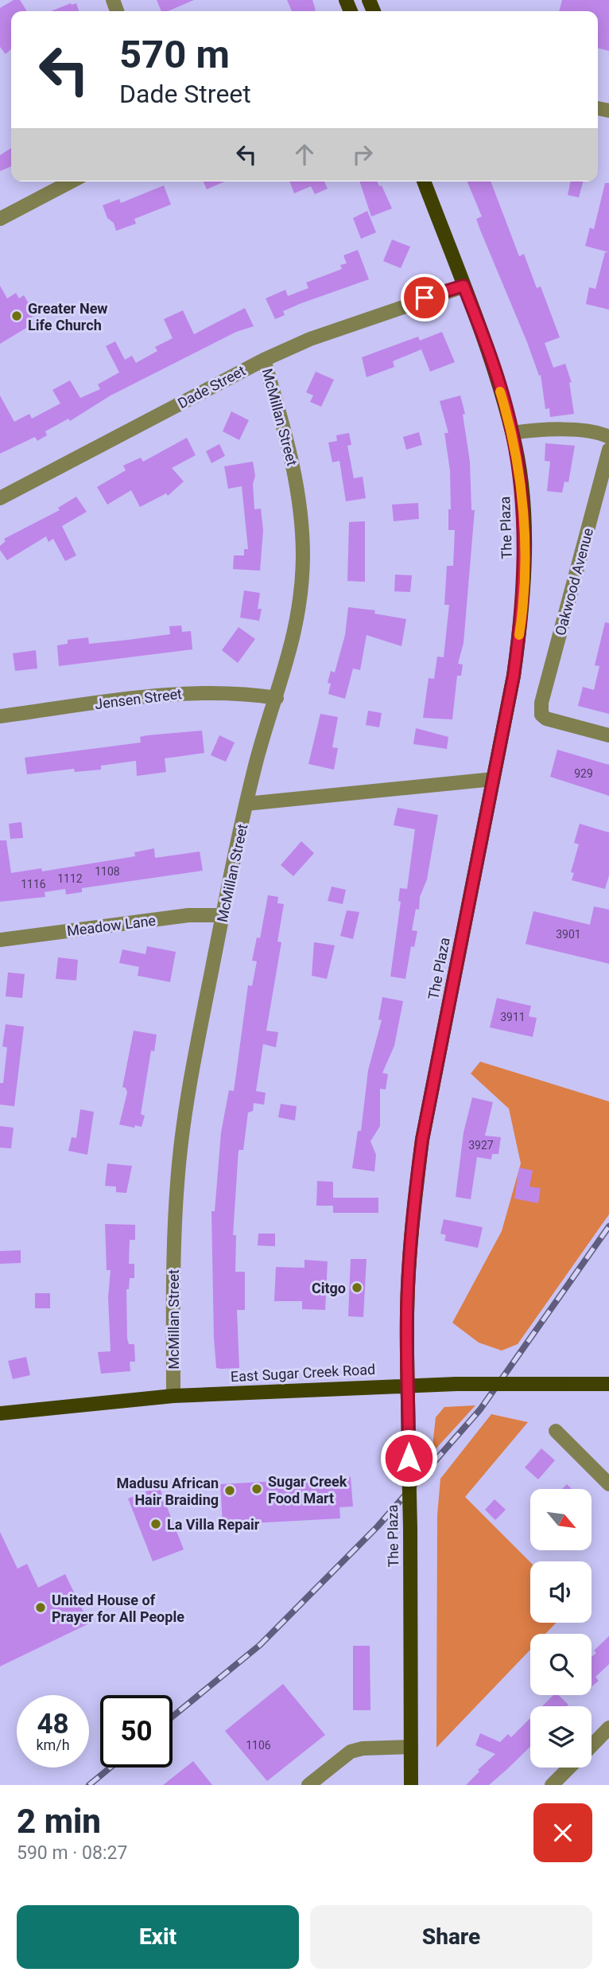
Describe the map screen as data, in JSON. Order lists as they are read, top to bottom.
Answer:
{
  "streets": {
    "main road": ["The Plaza", "East Sugar Creek Road"],
    "street": [
      "Dade Street",
      "McMillan Street",
      "Oakwood Avenue",
      "Jensen Street",
      "Meadow Lane"
    ]
  },
  "crossings": [
    ["Dade Street", "McMillan Street"],
    ["Dade Street", "The Plaza"],
    ["McMillan Street", "Jensen Street"],
    ["McMillan Street", "Meadow Lane"],
    ["McMillan Street", "East Sugar Creek Road"],
    ["The Plaza", "East Sugar Creek Road"]
  ],
  "places": [
    "Greater New Life Church",
    "Citgo",
    "Sugar Creek Food Mart",
    "Madusu African Hair Braiding",
    "La Villa Repair",
    "United House of Prayer for All People"
  ],
  "house_numbers": [
    "929",
    "1108",
    "1112",
    "1116",
    "3901",
    "3911",
    "3927",
    "1106"
  ],
  "north": "bottom right",
  "page": {
    "turn": ["570 m", "Dade Street"],
    "speed": "48 km/h",
    "limit": "50",
    "heading": ["2 min", "590 m · 08:27"],
    "buttons": ["Exit", "Share"]
  }
}
